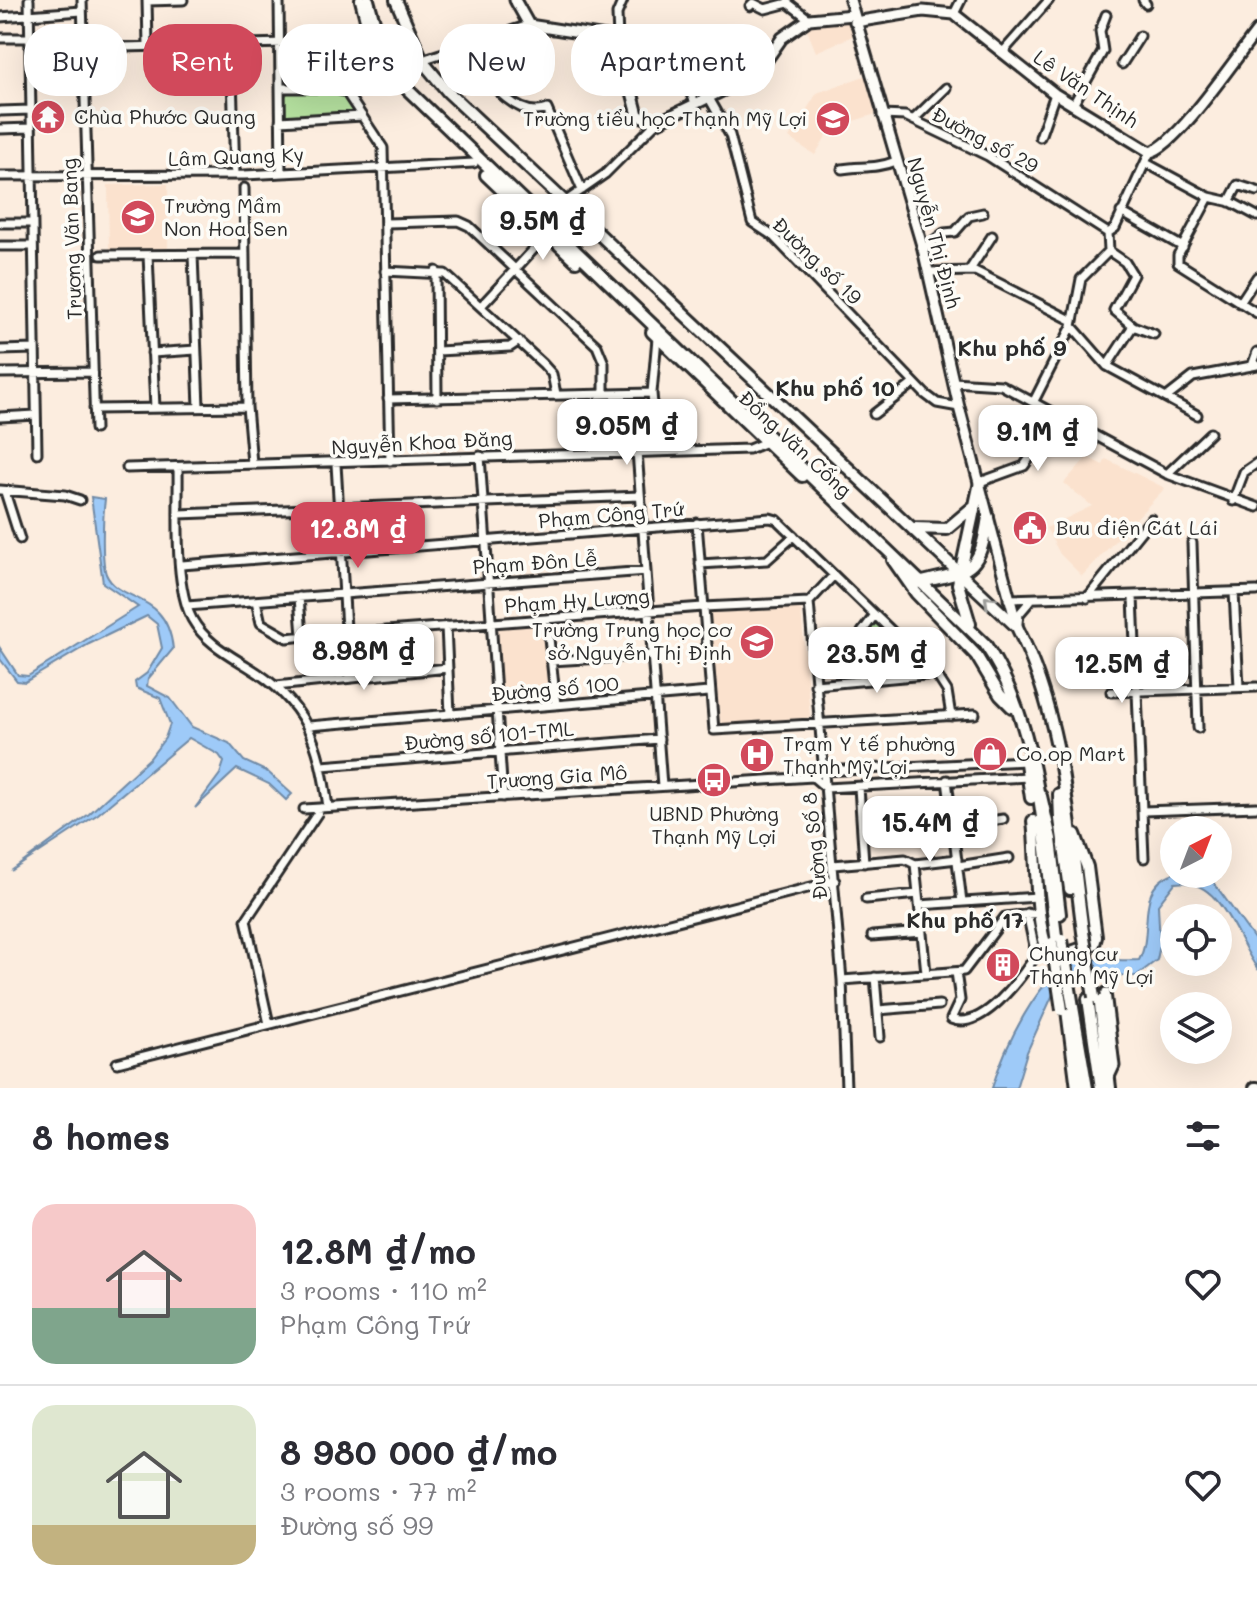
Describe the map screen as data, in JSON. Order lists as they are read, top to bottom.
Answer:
{
  "streets": {
    "main road": ["Nguyễn Thị Định", "Đồng Văn Cống"],
    "street": [
      "Lê Văn Thịnh",
      "Đường số 29",
      "Lâm Quang Ky",
      "Trương Văn Bang",
      "Đường số 19",
      "Nguyễn Khoa Đăng",
      "Phạm Công Trứ",
      "Phạm Đôn Lễ",
      "Phạm Hy Lượng",
      "Đường số 100",
      "Đường số 101-TML",
      "Trương Gia Mô",
      "Đường Số 8"
    ]
  },
  "crossings": [
    ["Đường số 29", "Nguyễn Thị Định"],
    ["Lâm Quang Ky", "Trương Văn Bang"],
    ["Lâm Quang Ky", "Đồng Văn Cống"],
    ["Nguyễn Thị Định", "Đường số 19"],
    ["Nguyễn Thị Định", "Đồng Văn Cống"],
    ["Nguyễn Khoa Đăng", "Đồng Văn Cống"],
    ["Phạm Hy Lượng", "Đường Số 8"],
    ["Trương Gia Mô", "Đường Số 8"]
  ],
  "districts": ["Khu phố 9", "Khu phố 10", "Khu phố 17"],
  "places": {
    "temple": ["Chùa Phước Quang"],
    "school or university": ["Trường tiểu học Thạnh Mỹ Lợi", "Trường Mầm Non Hoa Sen", "Trường Trung học cơ sở Nguyễn Thị Định"],
    "public building": ["Bưu điện Cát Lái"],
    "shop": ["Co.op Mart"],
    "hospital": ["Trạm Y tế phường Thạnh Mỹ Lợi"],
    "bus stop": ["UBND Phường Thạnh Mỹ Lợi"],
    "building": ["Chung cư Thạnh Mỹ Lợi"]
  },
  "north": "top right",
  "page": {
    "chip": [
      "Buy",
      "Rent",
      "Filters",
      "New",
      "Apartment"
    ],
    "price": [
      "9.5M ₫",
      "9.05M ₫",
      "9.1M ₫",
      "12.8M ₫",
      "8.98M ₫",
      "23.5M ₫",
      "12.5M ₫",
      "15.4M ₫"
    ],
    "heading": "8 homes",
    "list": [
      {
        "name": "12.8M ₫/mo",
        "note": "3 rooms · 110 m² · Phạm Công Trứ"
      },
      {
        "name": "8 980 000 ₫/mo",
        "note": "3 rooms · 77 m² · Đường số 99"
      }
    ]
  }
}
